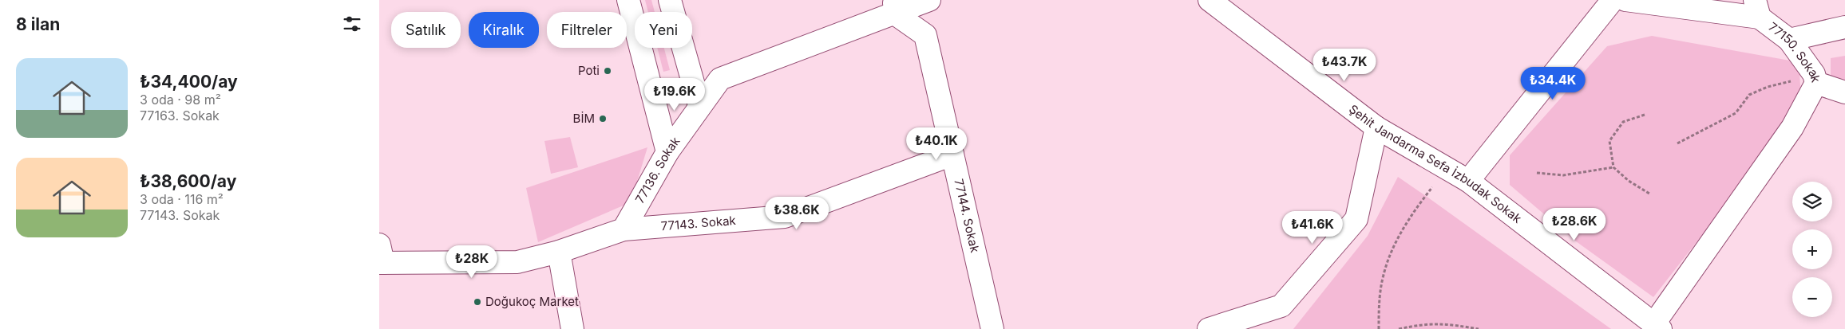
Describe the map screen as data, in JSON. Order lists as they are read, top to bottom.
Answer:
{
  "streets": {
    "street": [
      "77150. Sokak",
      "Şehit Jandarma Sefa İzbudak Sokak",
      "77136. Sokak",
      "77144. Sokak",
      "77143. Sokak"
    ]
  },
  "crossings": [
    ["77136. Sokak", "77144. Sokak"],
    ["77136. Sokak", "77143. Sokak"],
    ["77144. Sokak", "77143. Sokak"]
  ],
  "places": ["Poti", "BİM", "Doğukoç Market"],
  "page": {
    "heading": "8 ilan",
    "chip": [
      "Satılık",
      "Kiralık",
      "Filtreler",
      "Yeni"
    ],
    "list": [
      {
        "name": "₺34,400/ay",
        "note": "3 oda · 98 m² · 77163. Sokak"
      },
      {
        "name": "₺38,600/ay",
        "note": "3 oda · 116 m² · 77143. Sokak"
      }
    ],
    "price": [
      "₺43.7K",
      "₺34.4K",
      "₺19.6K",
      "₺40.1K",
      "₺38.6K",
      "₺28.6K",
      "₺41.6K",
      "₺28K"
    ],
    "map_buttons": ["+", "−"]
  }
}
